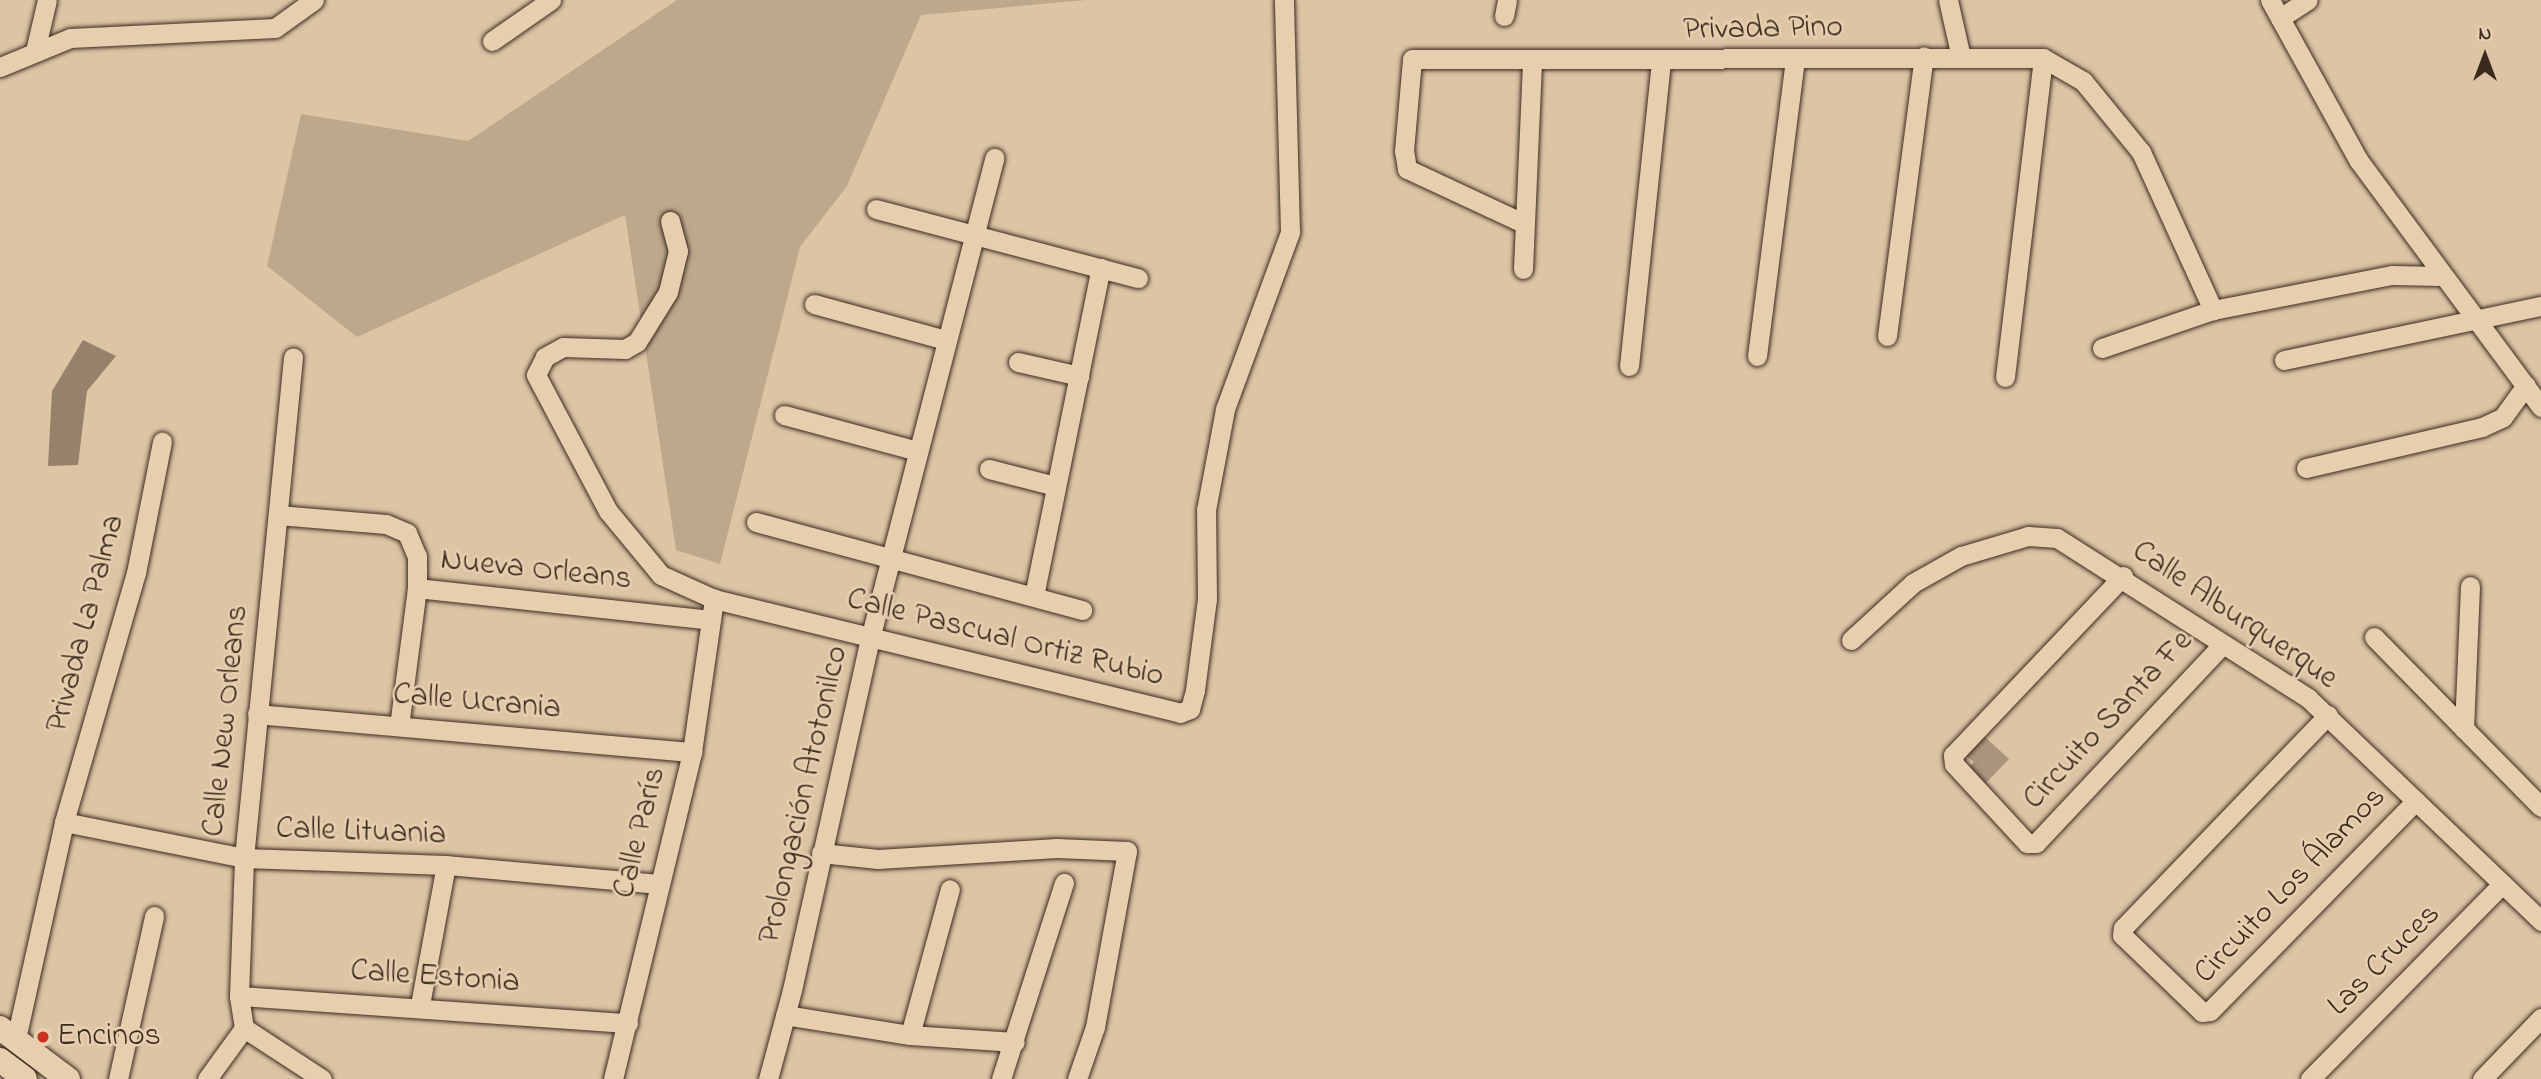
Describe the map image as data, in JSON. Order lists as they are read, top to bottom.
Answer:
{
  "streets": {
    "street": [
      "Privada Pino",
      "Nueva Orleans",
      "Calle Alburquerque",
      "Privada La Palma",
      "Calle Pascual Ortiz Rubio",
      "Calle Ucrania",
      "Calle New Orleans",
      "Circuito Santa Fe",
      "Prolongación Atotonilco",
      "Calle Lituania",
      "Calle París",
      "Circuito Los Álamos",
      "Las Cruces",
      "Calle Estonia"
    ]
  },
  "crossings": [
    ["Nueva Orleans", "Calle New Orleans"],
    ["Nueva Orleans", "Calle París"],
    ["Calle Alburquerque", "Circuito Santa Fe"],
    ["Calle Alburquerque", "Circuito Los Álamos"],
    ["Calle Alburquerque", "Las Cruces"],
    ["Privada La Palma", "Calle Lituania"],
    ["Calle Pascual Ortiz Rubio", "Prolongación Atotonilco"],
    ["Calle Pascual Ortiz Rubio", "Calle París"],
    ["Calle Ucrania", "Calle New Orleans"],
    ["Calle Ucrania", "Calle París"],
    ["Calle New Orleans", "Calle Lituania"],
    ["Calle New Orleans", "Calle Estonia"],
    ["Calle Lituania", "Calle París"],
    ["Calle París", "Calle Estonia"]
  ],
  "places": ["Encinos"],
  "north": "top"
}
